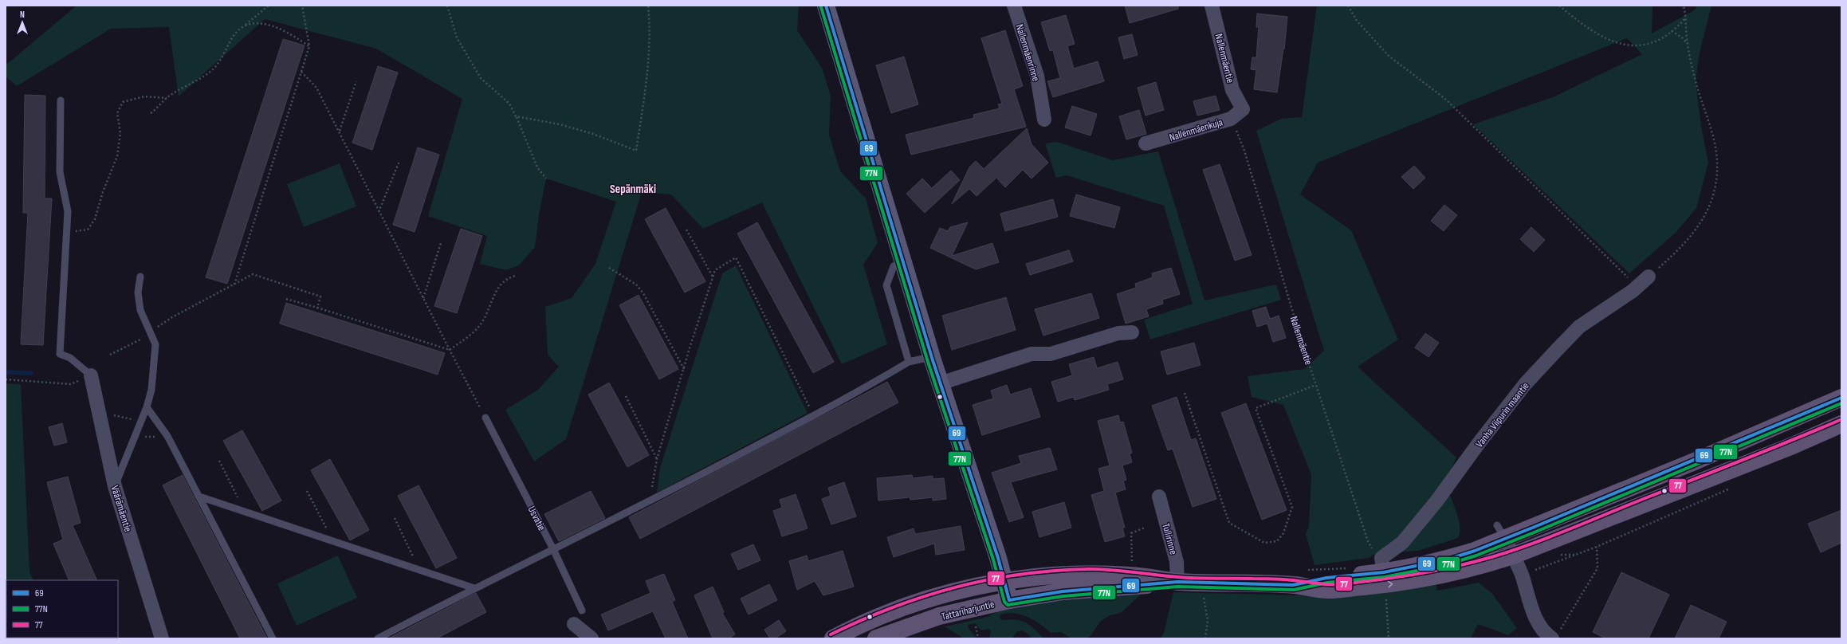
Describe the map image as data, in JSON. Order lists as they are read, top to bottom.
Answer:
{
  "streets": {
    "main road": ["Tattariharjuntie"],
    "street": [
      "Nallenmäenrinne",
      "Nallenmäentie",
      "Nallenmäenkuja",
      "Vanha Viipurin maantie",
      "Väärämäentie",
      "Tullirinne"
    ],
    "lane": ["Usvatie"]
  },
  "crossings": [
    ["Nallenmäentie", "Nallenmäenkuja"],
    ["Nallenmäentie", "Vanha Viipurin maantie"],
    ["Nallenmäentie", "Tattariharjuntie"],
    ["Vanha Viipurin maantie", "Tattariharjuntie"],
    ["Tullirinne", "Tattariharjuntie"]
  ],
  "districts": ["Sepänmäki"],
  "lines": ["transit line 69", "transit line 77N", "transit line 77"],
  "legend": ["69", "77N", "77"],
  "north": "top"
}
